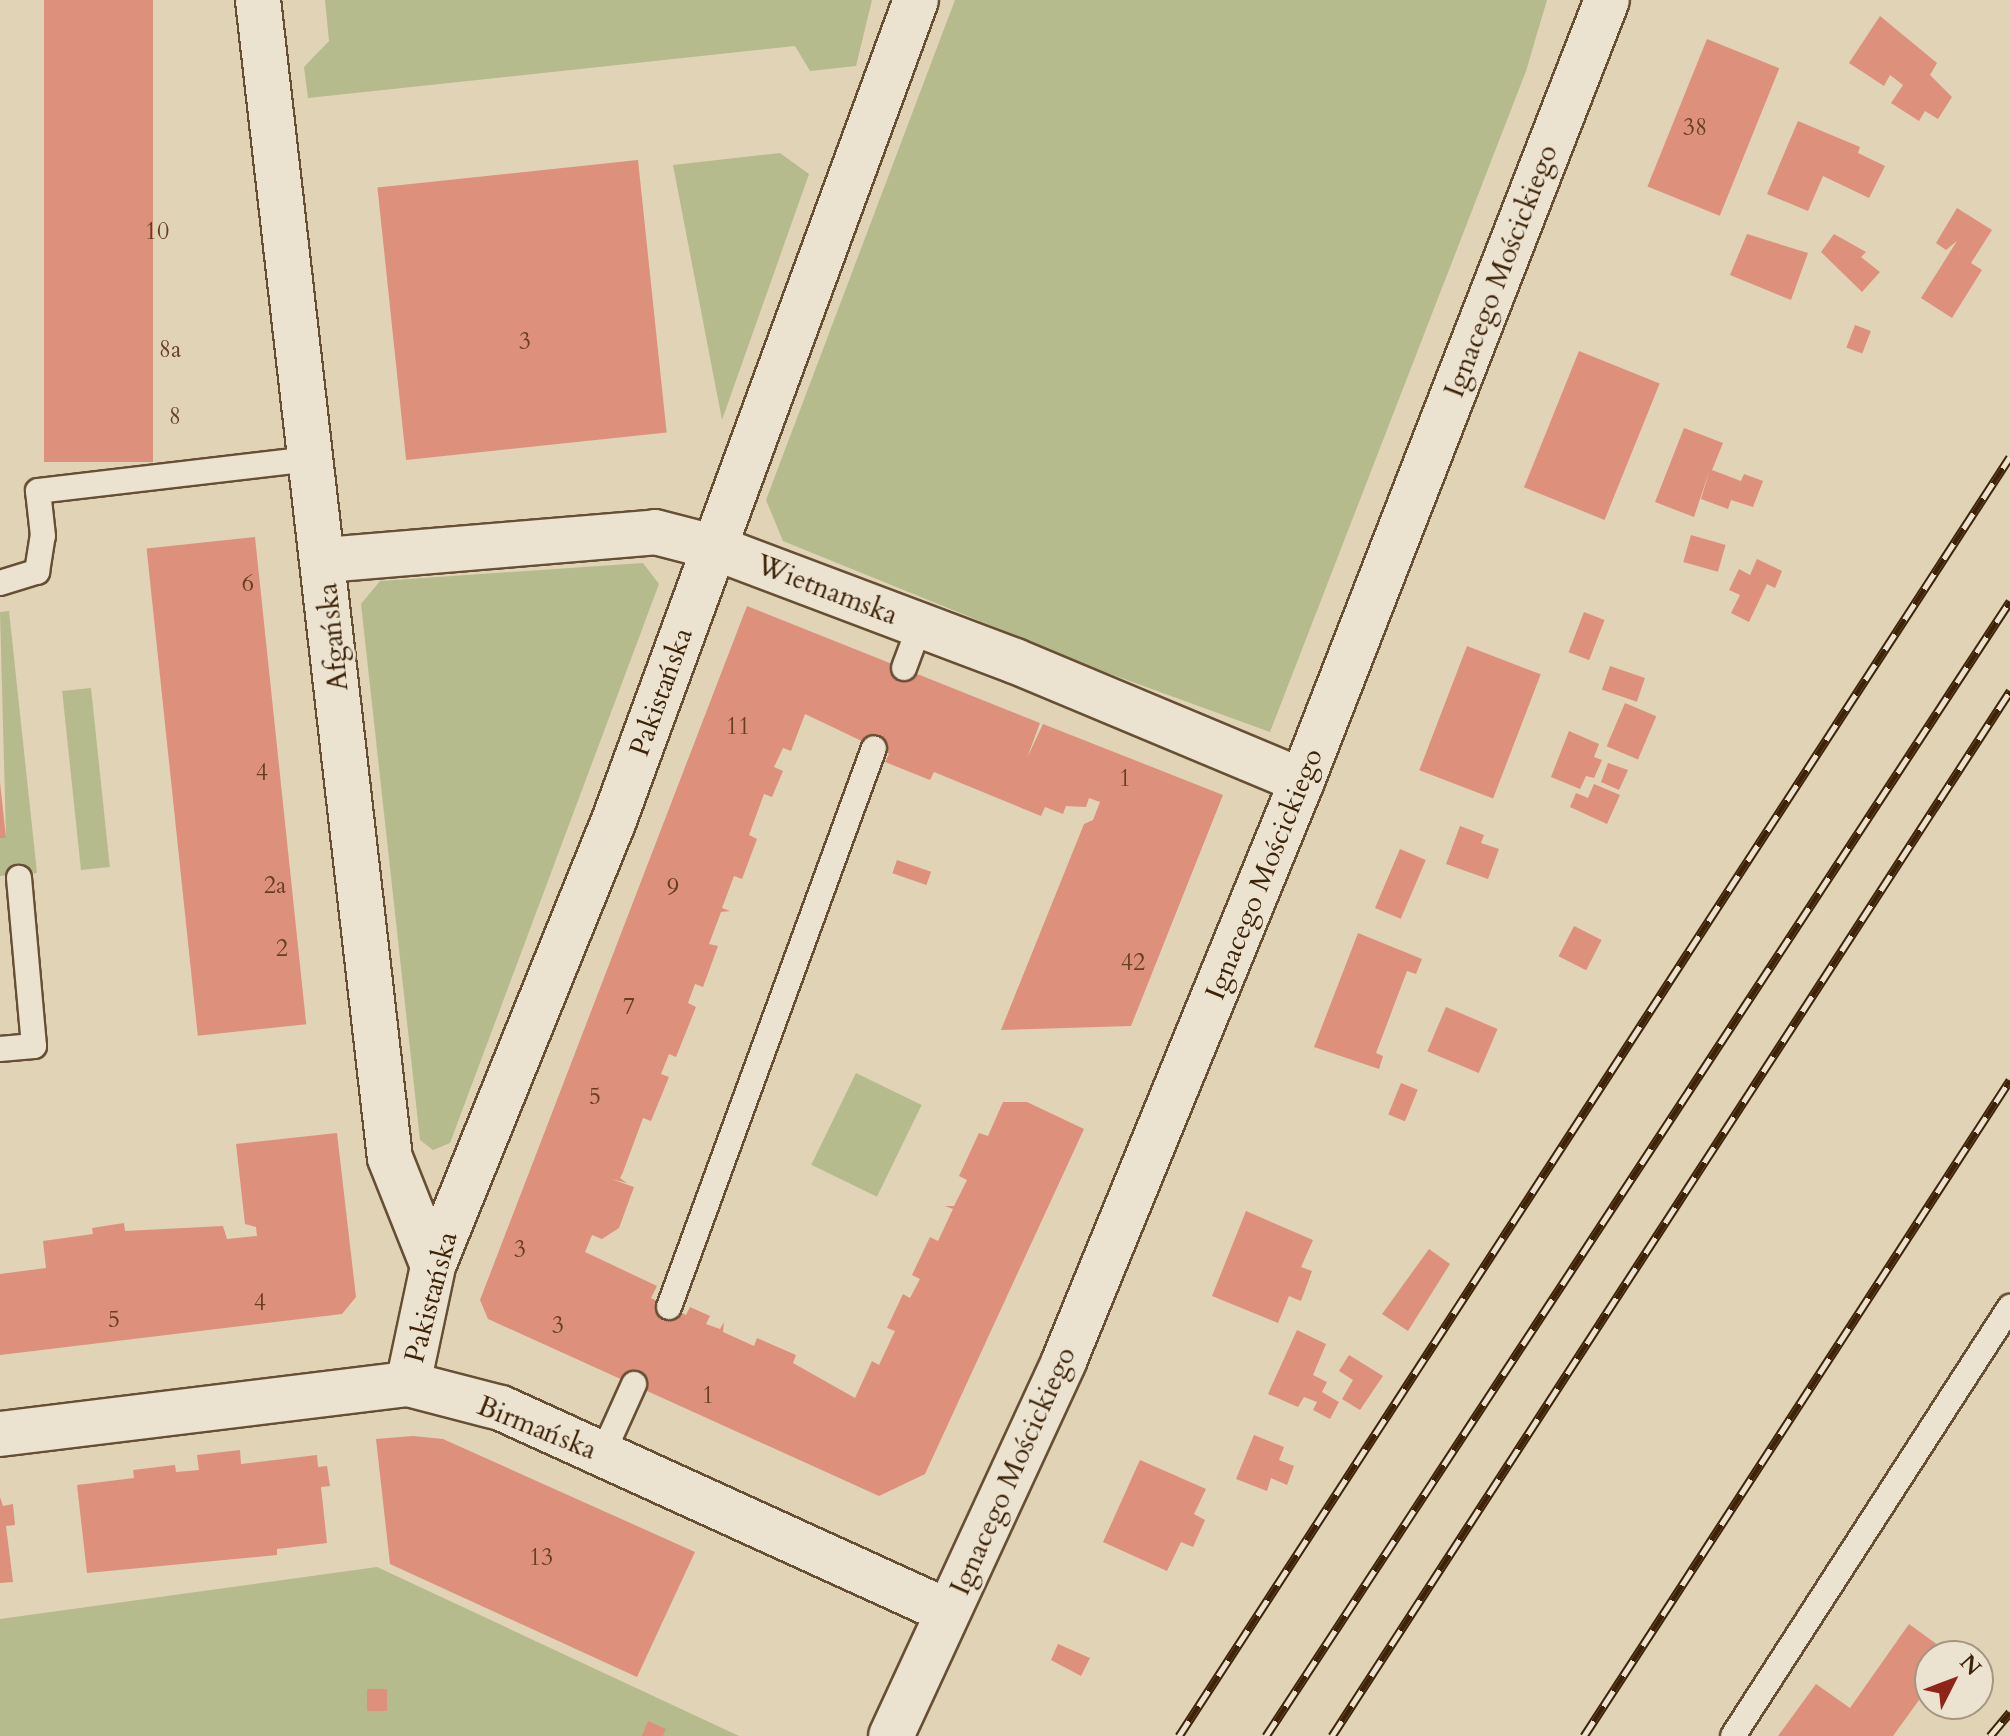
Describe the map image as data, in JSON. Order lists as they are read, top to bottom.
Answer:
{
  "streets": {
    "street": [
      "Ignacego Mościckiego",
      "Wietnamska",
      "Afgańska",
      "Pakistańska",
      "Birmańska"
    ]
  },
  "crossings": [
    ["Ignacego Mościckiego", "Wietnamska"],
    ["Ignacego Mościckiego", "Birmańska"],
    ["Wietnamska", "Afgańska"],
    ["Wietnamska", "Pakistańska"],
    ["Afgańska", "Pakistańska"],
    ["Pakistańska", "Birmańska"]
  ],
  "house_numbers": [
    "38",
    "10",
    "3",
    "8a",
    "8",
    "6",
    "11",
    "4",
    "1",
    "2a",
    "9",
    "2",
    "42",
    "7",
    "5",
    "3",
    "4",
    "5",
    "3",
    "1",
    "13"
  ],
  "north": "top right"
}
